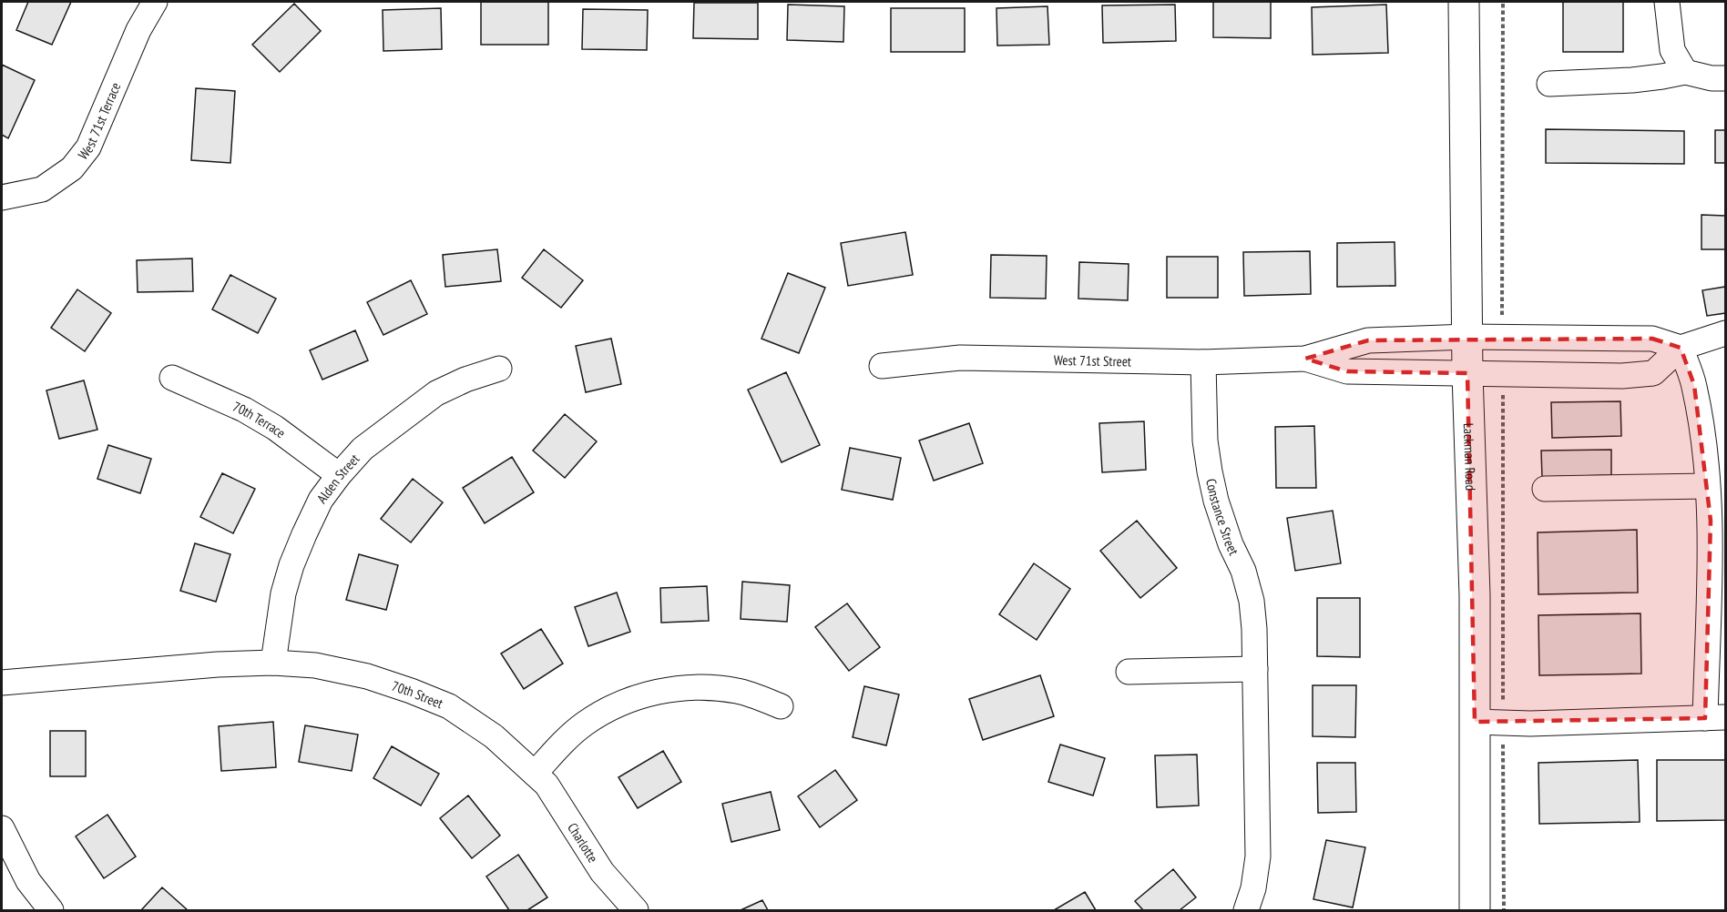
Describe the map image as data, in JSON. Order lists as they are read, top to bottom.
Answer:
{
  "streets": {
    "main road": ["Lackman Road"],
    "street": [
      "West 71st Terrace",
      "West 71st Street",
      "70th Terrace",
      "Alden Street",
      "Constance Street",
      "70th Street",
      "Charlotte"
    ]
  },
  "crossings": [
    ["West 71st Street", "Lackman Road"],
    ["West 71st Street", "Constance Street"],
    ["70th Terrace", "Alden Street"],
    ["Alden Street", "70th Street"],
    ["70th Street", "Charlotte"]
  ]
}
